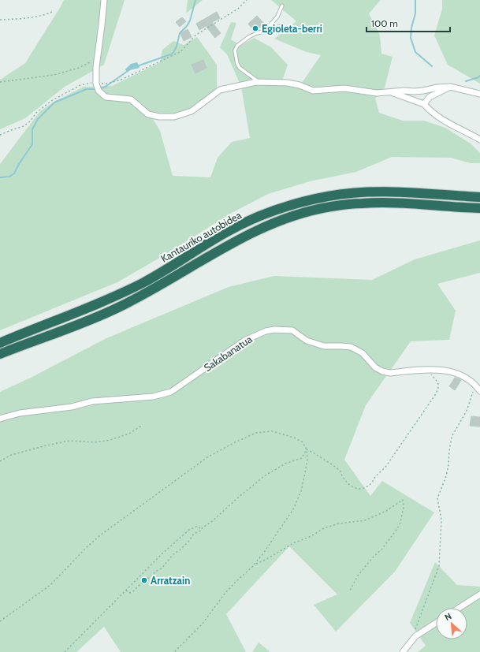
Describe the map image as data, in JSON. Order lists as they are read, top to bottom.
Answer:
{
  "streets": {
    "highway": ["Kantauriko autobidea"],
    "street": ["Sakabanatua"]
  },
  "places": ["Egioleta-berri", "Arratzain"],
  "scale_bar": "100 m",
  "north": "top left"
}
